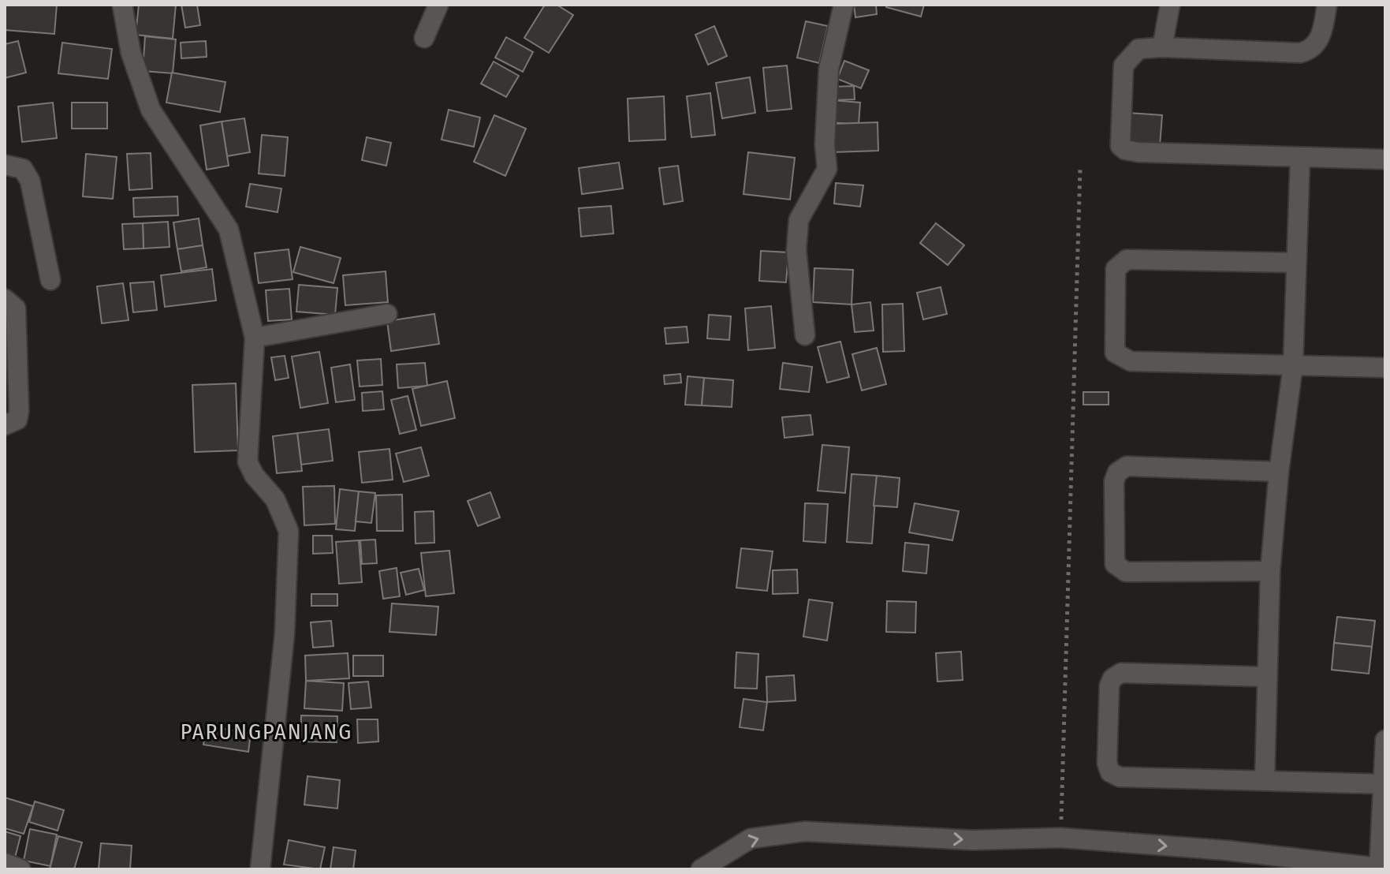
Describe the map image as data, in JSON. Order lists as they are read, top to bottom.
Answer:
{
  "districts": ["PARUNGPANJANG"]
}
